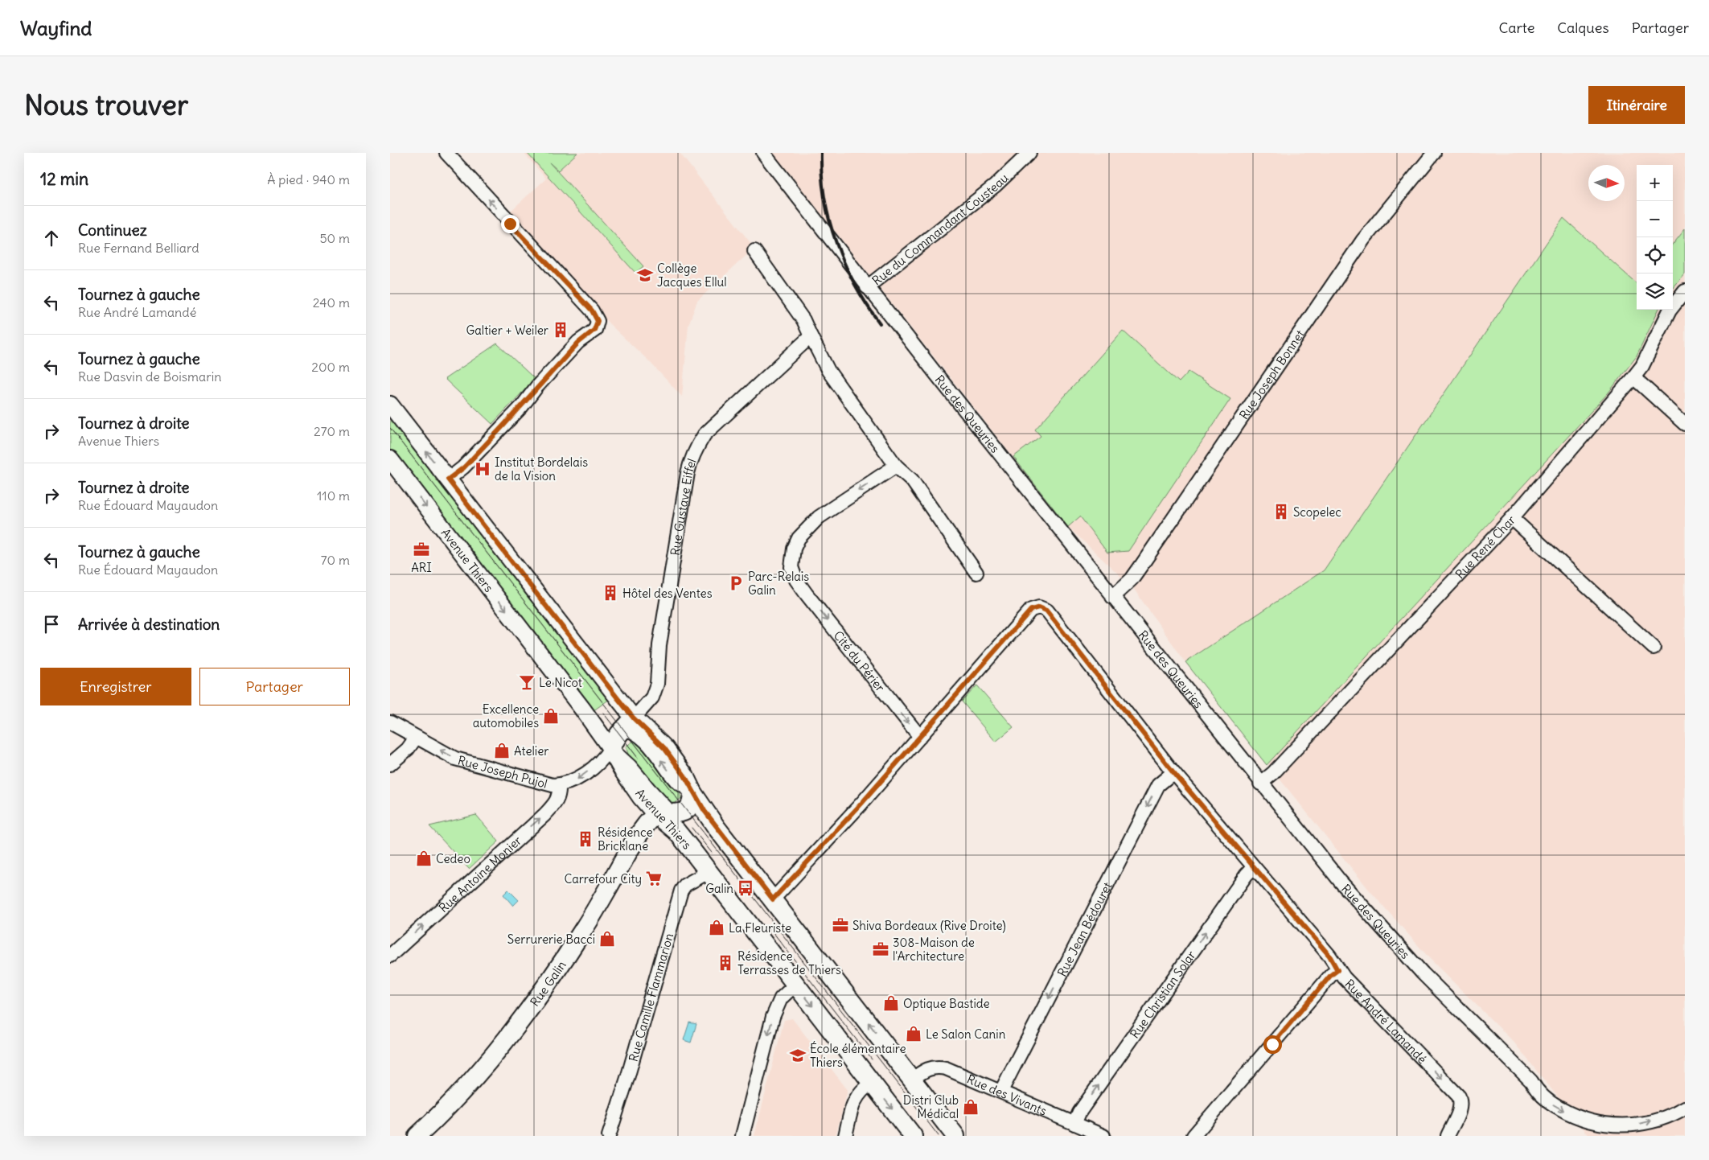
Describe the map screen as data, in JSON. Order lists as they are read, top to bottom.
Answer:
{
  "streets": {
    "main road": ["Avenue Thiers", "Rue Galin"],
    "street": [
      "Rue du Commandant Cousteau",
      "Rue Joseph Bonnet",
      "Rue des Queyries",
      "Rue Gustave Eiffel",
      "Rue René Char",
      "Cité du Périer",
      "Rue Joseph Pujol",
      "Rue Antoine Monier",
      "Rue Jean Bédouret",
      "Rue Christian Solar",
      "Rue Camille Flammarion",
      "Rue André Lamandé",
      "Rue des Vivants"
    ]
  },
  "crossings": [
    ["Rue du Commandant Cousteau", "Rue des Queyries"],
    ["Rue Joseph Bonnet", "Rue des Queyries"],
    ["Rue des Queyries", "Rue René Char"],
    ["Avenue Thiers", "Rue Joseph Pujol"],
    ["Avenue Thiers", "Rue Galin"],
    ["Avenue Thiers", "Rue Camille Flammarion"],
    ["Cité du Périer", "Rue André Lamandé"],
    ["Rue Joseph Pujol", "Rue Antoine Monier"],
    ["Rue Jean Bédouret", "Rue André Lamandé"],
    ["Rue Jean Bédouret", "Rue des Vivants"],
    ["Rue Christian Solar", "Rue André Lamandé"],
    ["Rue Christian Solar", "Rue des Vivants"]
  ],
  "one_way": [
    "Rue des Queyries",
    "Rue Joseph Pujol",
    "Rue Antoine Monier",
    "Rue Jean Bédouret"
  ],
  "places": {
    "school or university": ["Collège Jacques Ellul", "École élémentaire Thiers"],
    "building": [
      "Galtier + Weiler",
      "Scopelec",
      "Hôtel des Ventes",
      "Résidence Bricklane",
      "Résidence Terrasses de Thiers"
    ],
    "hospital": ["Institut Bordelais de la Vision"],
    "office": ["ARI", "Shiva Bordeaux (Rive Droite)", "308-Maison de l'Architecture"],
    "parking": ["Parc-Relais Galin"],
    "bar": ["Le Nicot"],
    "shop": [
      "Excellence automobiles",
      "Atelier",
      "Cedeo",
      "La Fleuriste",
      "Serrurerie Bacci",
      "Optique Bastide",
      "Le Salon Canin",
      "Distri Club Médical"
    ],
    "supermarket": ["Carrefour City"],
    "bus stop": ["Galin"]
  },
  "north": "right",
  "page": {
    "header": "Wayfind",
    "nav": ["Carte", "Calques", "Partager"],
    "buttons": [
      "Itinéraire",
      ["Enregistrer", "Partager"]
    ],
    "title": "Nous trouver",
    "heading": ["12 min", "À pied · 940 m"],
    "map_buttons": ["+", "−"],
    "list": [
      ["Continuez", "Rue Fernand Belliard", "50 m"],
      ["Tournez à gauche", "Rue André Lamandé", "240 m"],
      ["Tournez à gauche", "Rue Dasvin de Boismarin", "200 m"],
      ["Tournez à droite", "Avenue Thiers", "270 m"],
      ["Tournez à droite", "Rue Édouard Mayaudon", "110 m"],
      ["Tournez à gauche", "Rue Édouard Mayaudon", "70 m"],
      "Arrivée à destination"
    ]
  }
}
